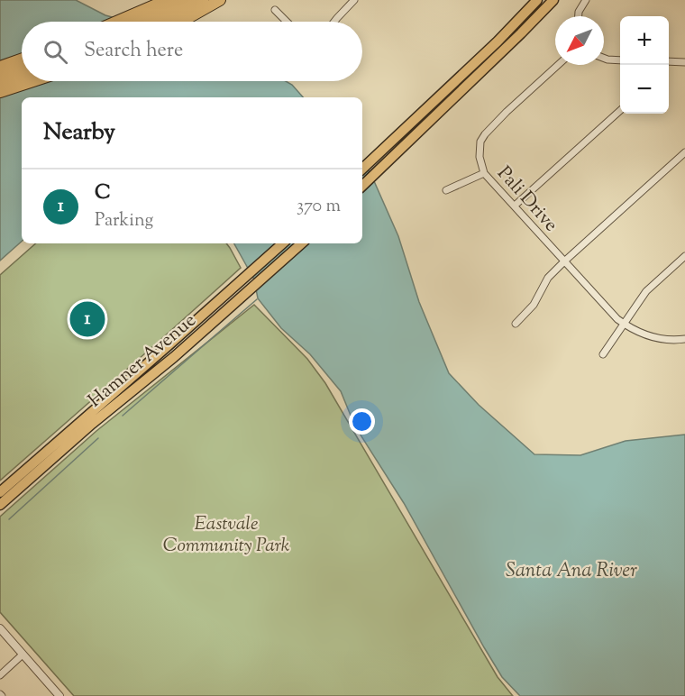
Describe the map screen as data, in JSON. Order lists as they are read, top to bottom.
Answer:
{
  "streets": {
    "main road": ["Hamner Avenue"],
    "street": ["Pali Drive"]
  },
  "water": ["Santa Ana River"],
  "parks": ["Eastvale Community Park"],
  "north": "bottom left",
  "page": {
    "map_buttons": ["+", "−"],
    "search": "Search here",
    "heading": "Nearby",
    "list": [
      {
        "mark": "1",
        "name": "C",
        "note": "Parking",
        "value": "370 m"
      }
    ],
    "pins": "1"
  }
}
